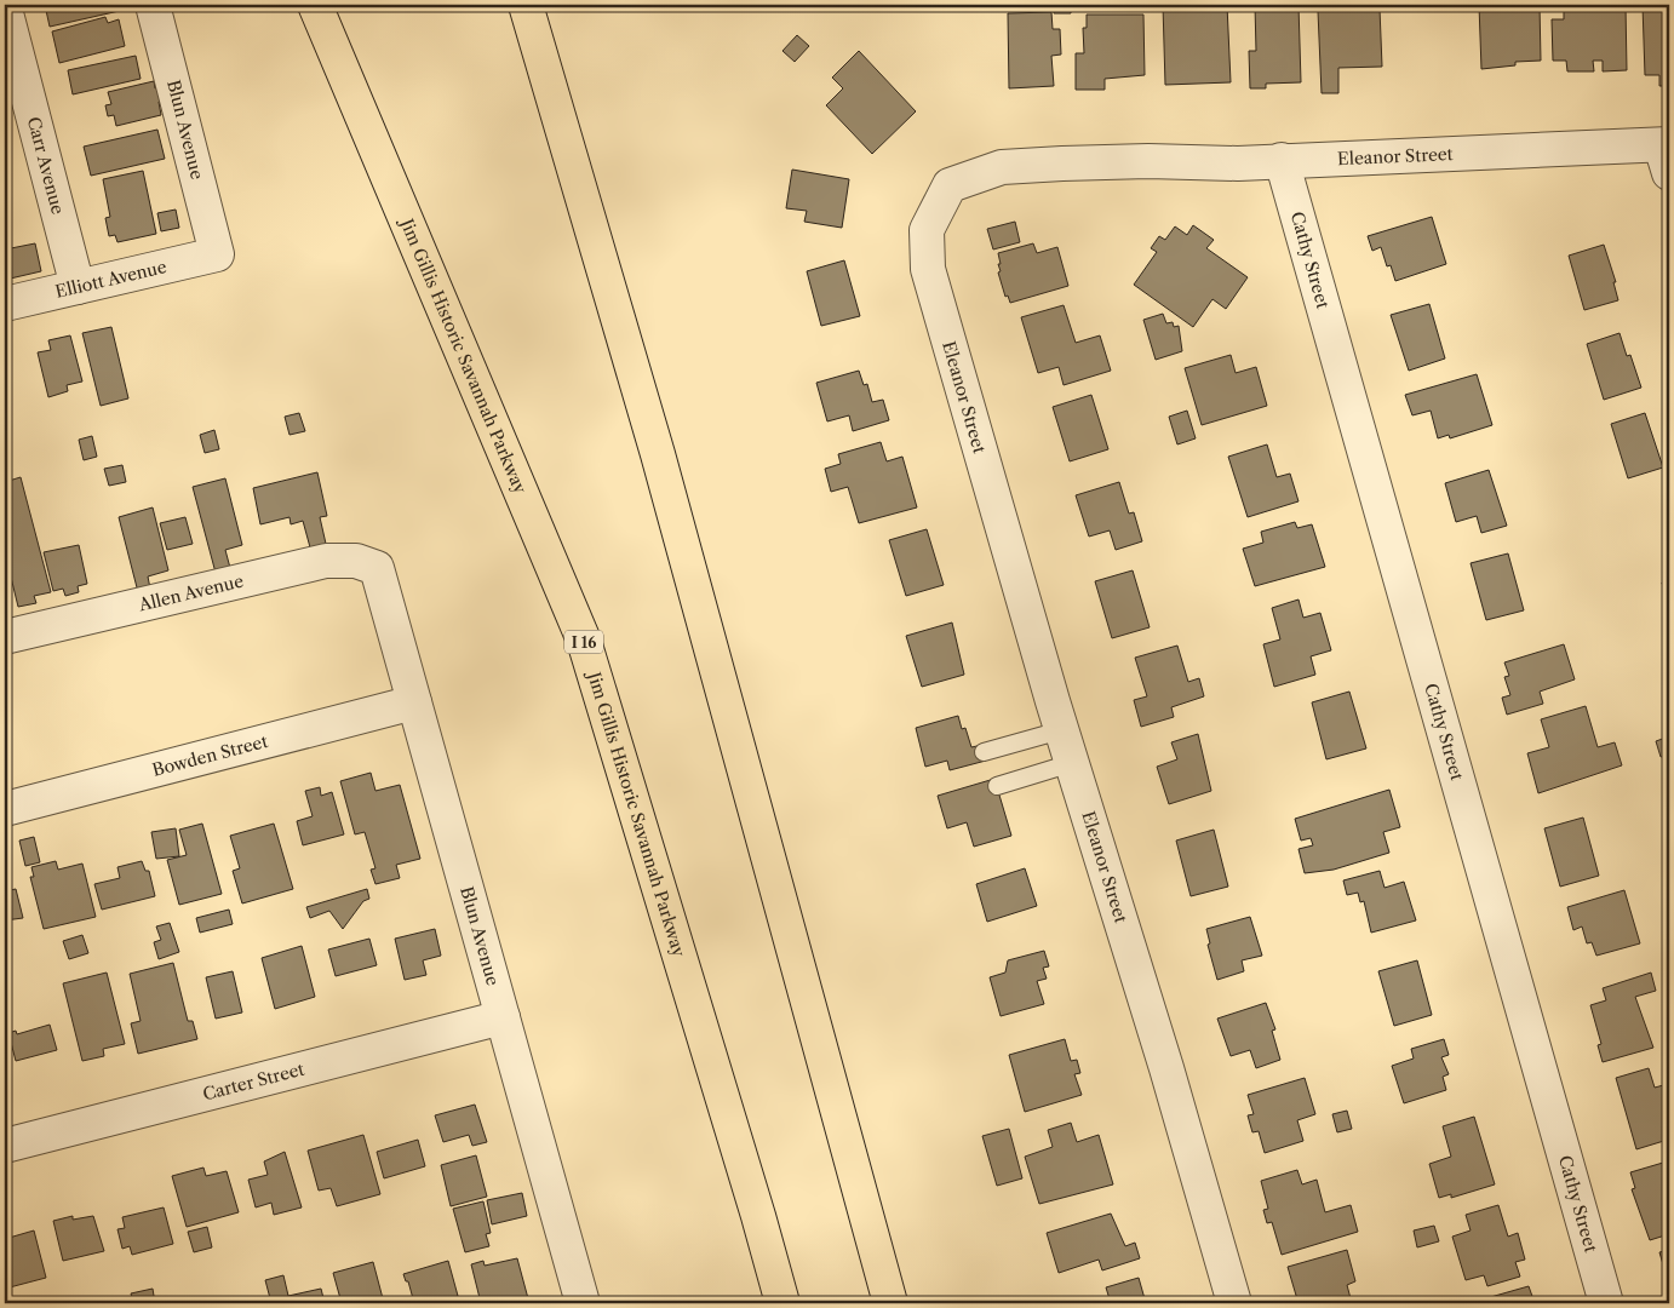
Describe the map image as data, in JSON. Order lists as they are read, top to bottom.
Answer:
{
  "streets": {
    "highway": ["Jim Gillis Historic Savannah Parkway", "I 16"],
    "street": [
      "Blun Avenue",
      "Eleanor Street",
      "Carr Avenue",
      "Cathy Street",
      "Elliott Avenue",
      "Allen Avenue",
      "Bowden Street",
      "Carter Street"
    ]
  },
  "crossings": [
    ["Blun Avenue", "Elliott Avenue"],
    ["Blun Avenue", "Allen Avenue"],
    ["Blun Avenue", "Bowden Street"],
    ["Blun Avenue", "Carter Street"],
    ["Eleanor Street", "Cathy Street"],
    ["Carr Avenue", "Elliott Avenue"]
  ]
}
